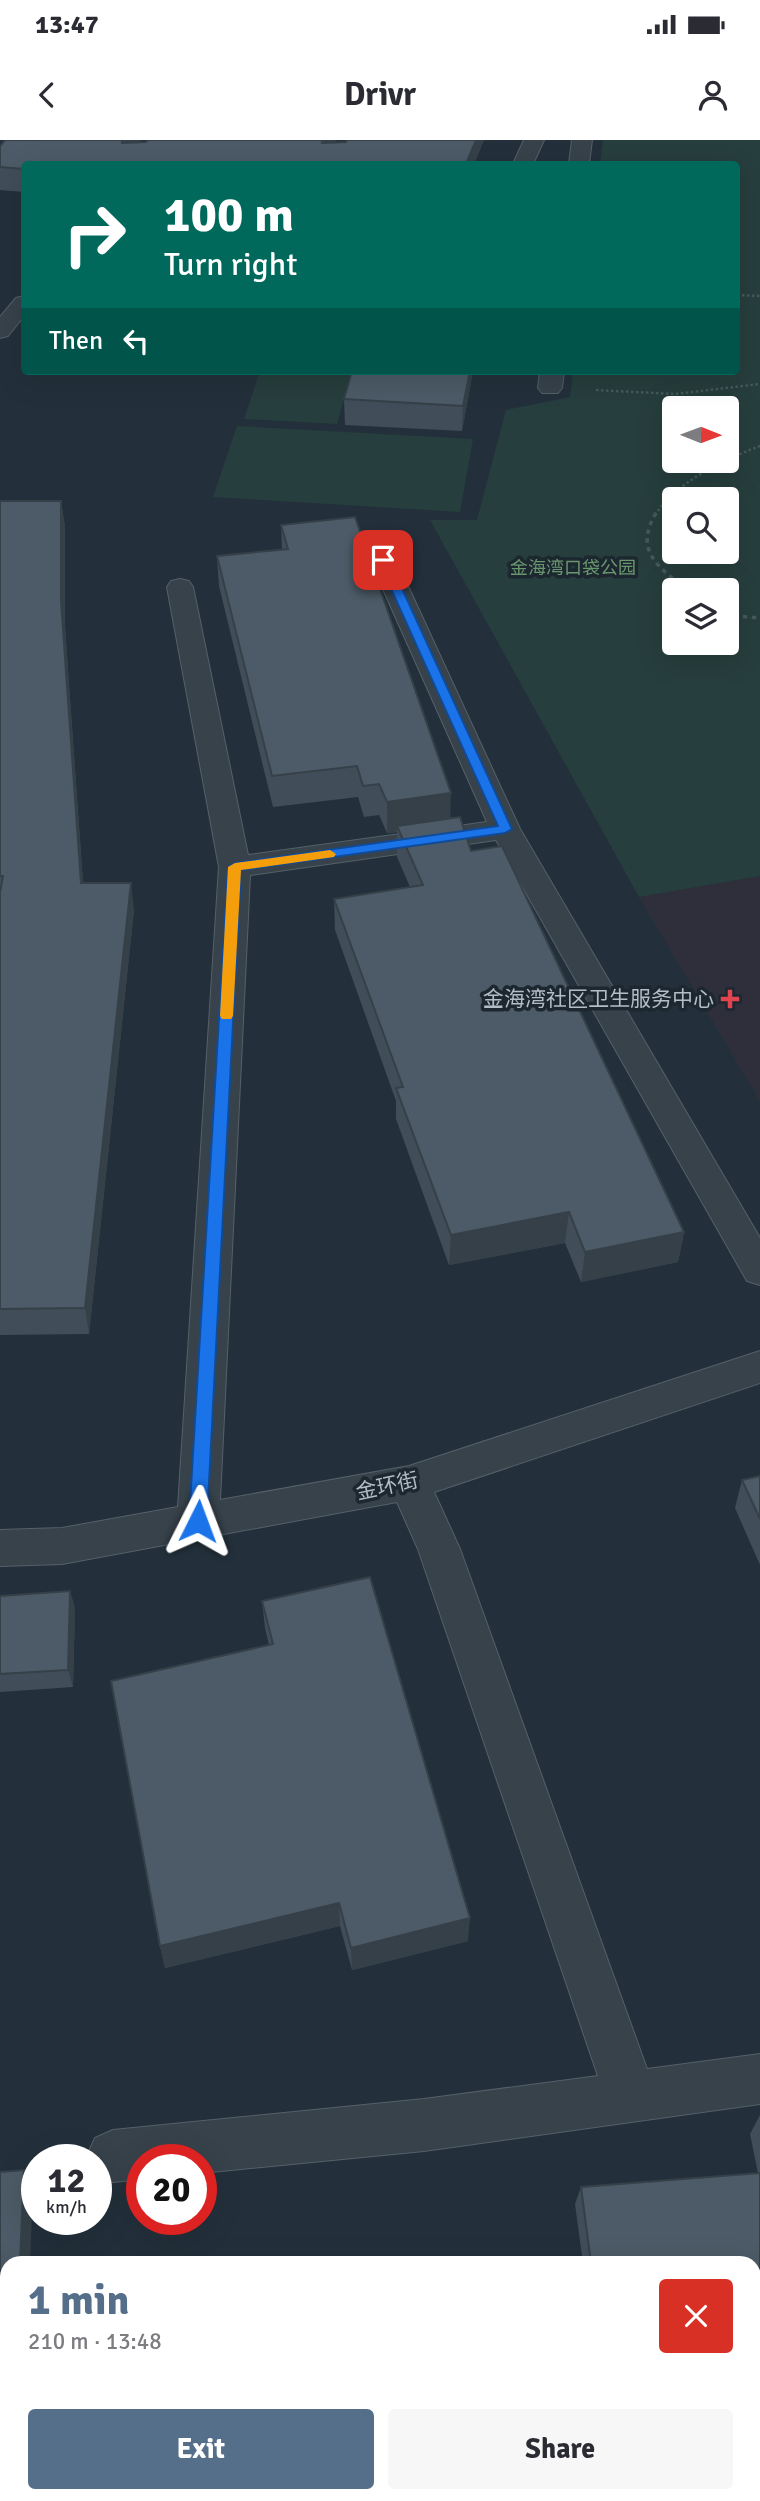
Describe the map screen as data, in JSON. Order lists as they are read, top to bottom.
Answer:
{
  "streets": {
    "street": ["金环街"]
  },
  "parks": ["金海湾口袋公园"],
  "places": {
    "health": ["金海湾社区卫生服务中心"]
  },
  "north": "right",
  "page": {
    "status": "13:47",
    "header": "Drivr",
    "turn": ["100 m", "Turn right"],
    "then": "Then",
    "speed": "12 km/h",
    "limit": "20",
    "heading": ["1 min", "210 m · 13:48"],
    "buttons": ["Exit", "Share"]
  }
}
